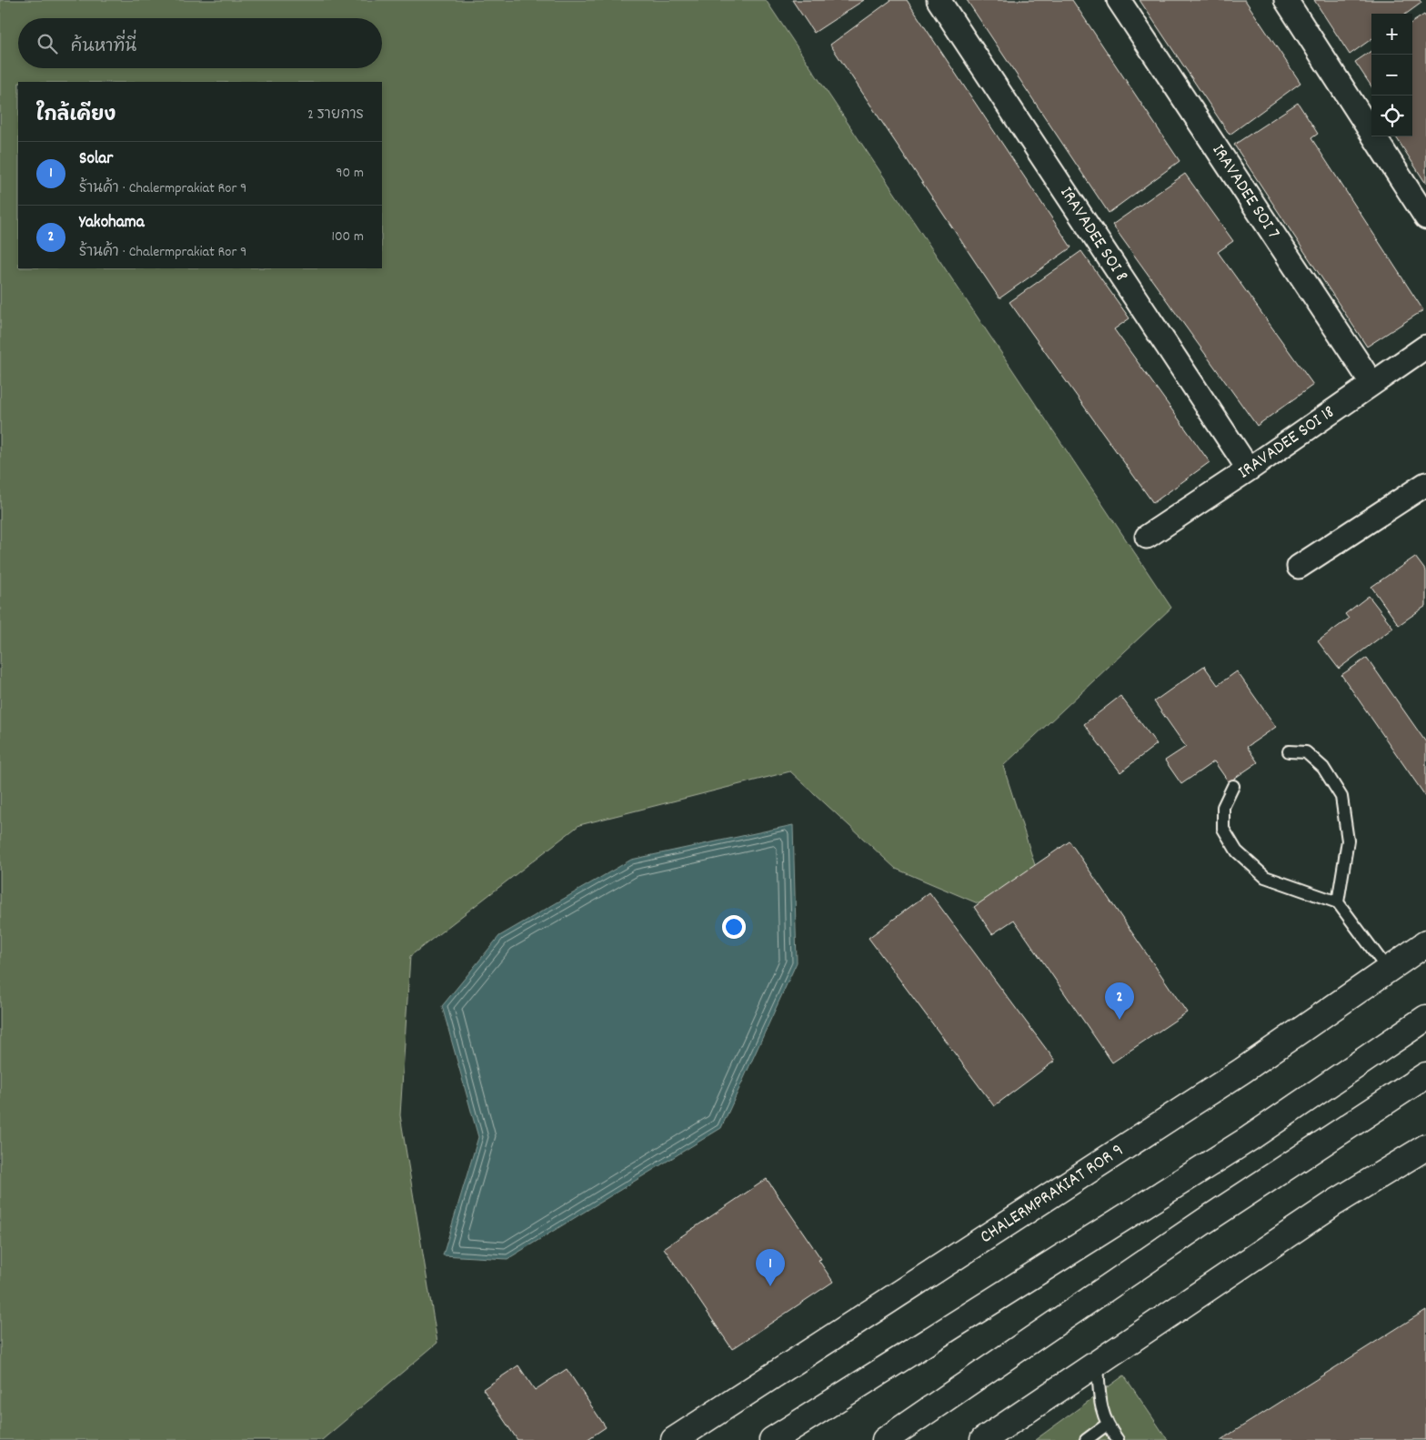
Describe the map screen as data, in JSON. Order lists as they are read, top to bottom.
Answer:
{
  "streets": {
    "main road": ["CHALERMPRAKIAT ROR 9"],
    "street": ["IRAVADEE SOI 7", "IRAVADEE SOI 8", "IRAVADEE SOI 18"]
  },
  "crossings": [
    ["IRAVADEE SOI 7", "IRAVADEE SOI 18"],
    ["IRAVADEE SOI 8", "IRAVADEE SOI 18"]
  ],
  "page": {
    "map_buttons": ["+", "−"],
    "search": "ค้นหาที่นี่",
    "heading": ["ใกล้เคียง", "2 รายการ"],
    "list": [
      {
        "mark": "1",
        "name": "Solar",
        "note": "ร้านค้า · Chalermprakiat Ror 9",
        "value": "90 m"
      },
      {
        "mark": "2",
        "name": "Yakohama",
        "note": "ร้านค้า · Chalermprakiat Ror 9",
        "value": "100 m"
      }
    ],
    "pins": ["2", "1"]
  }
}
